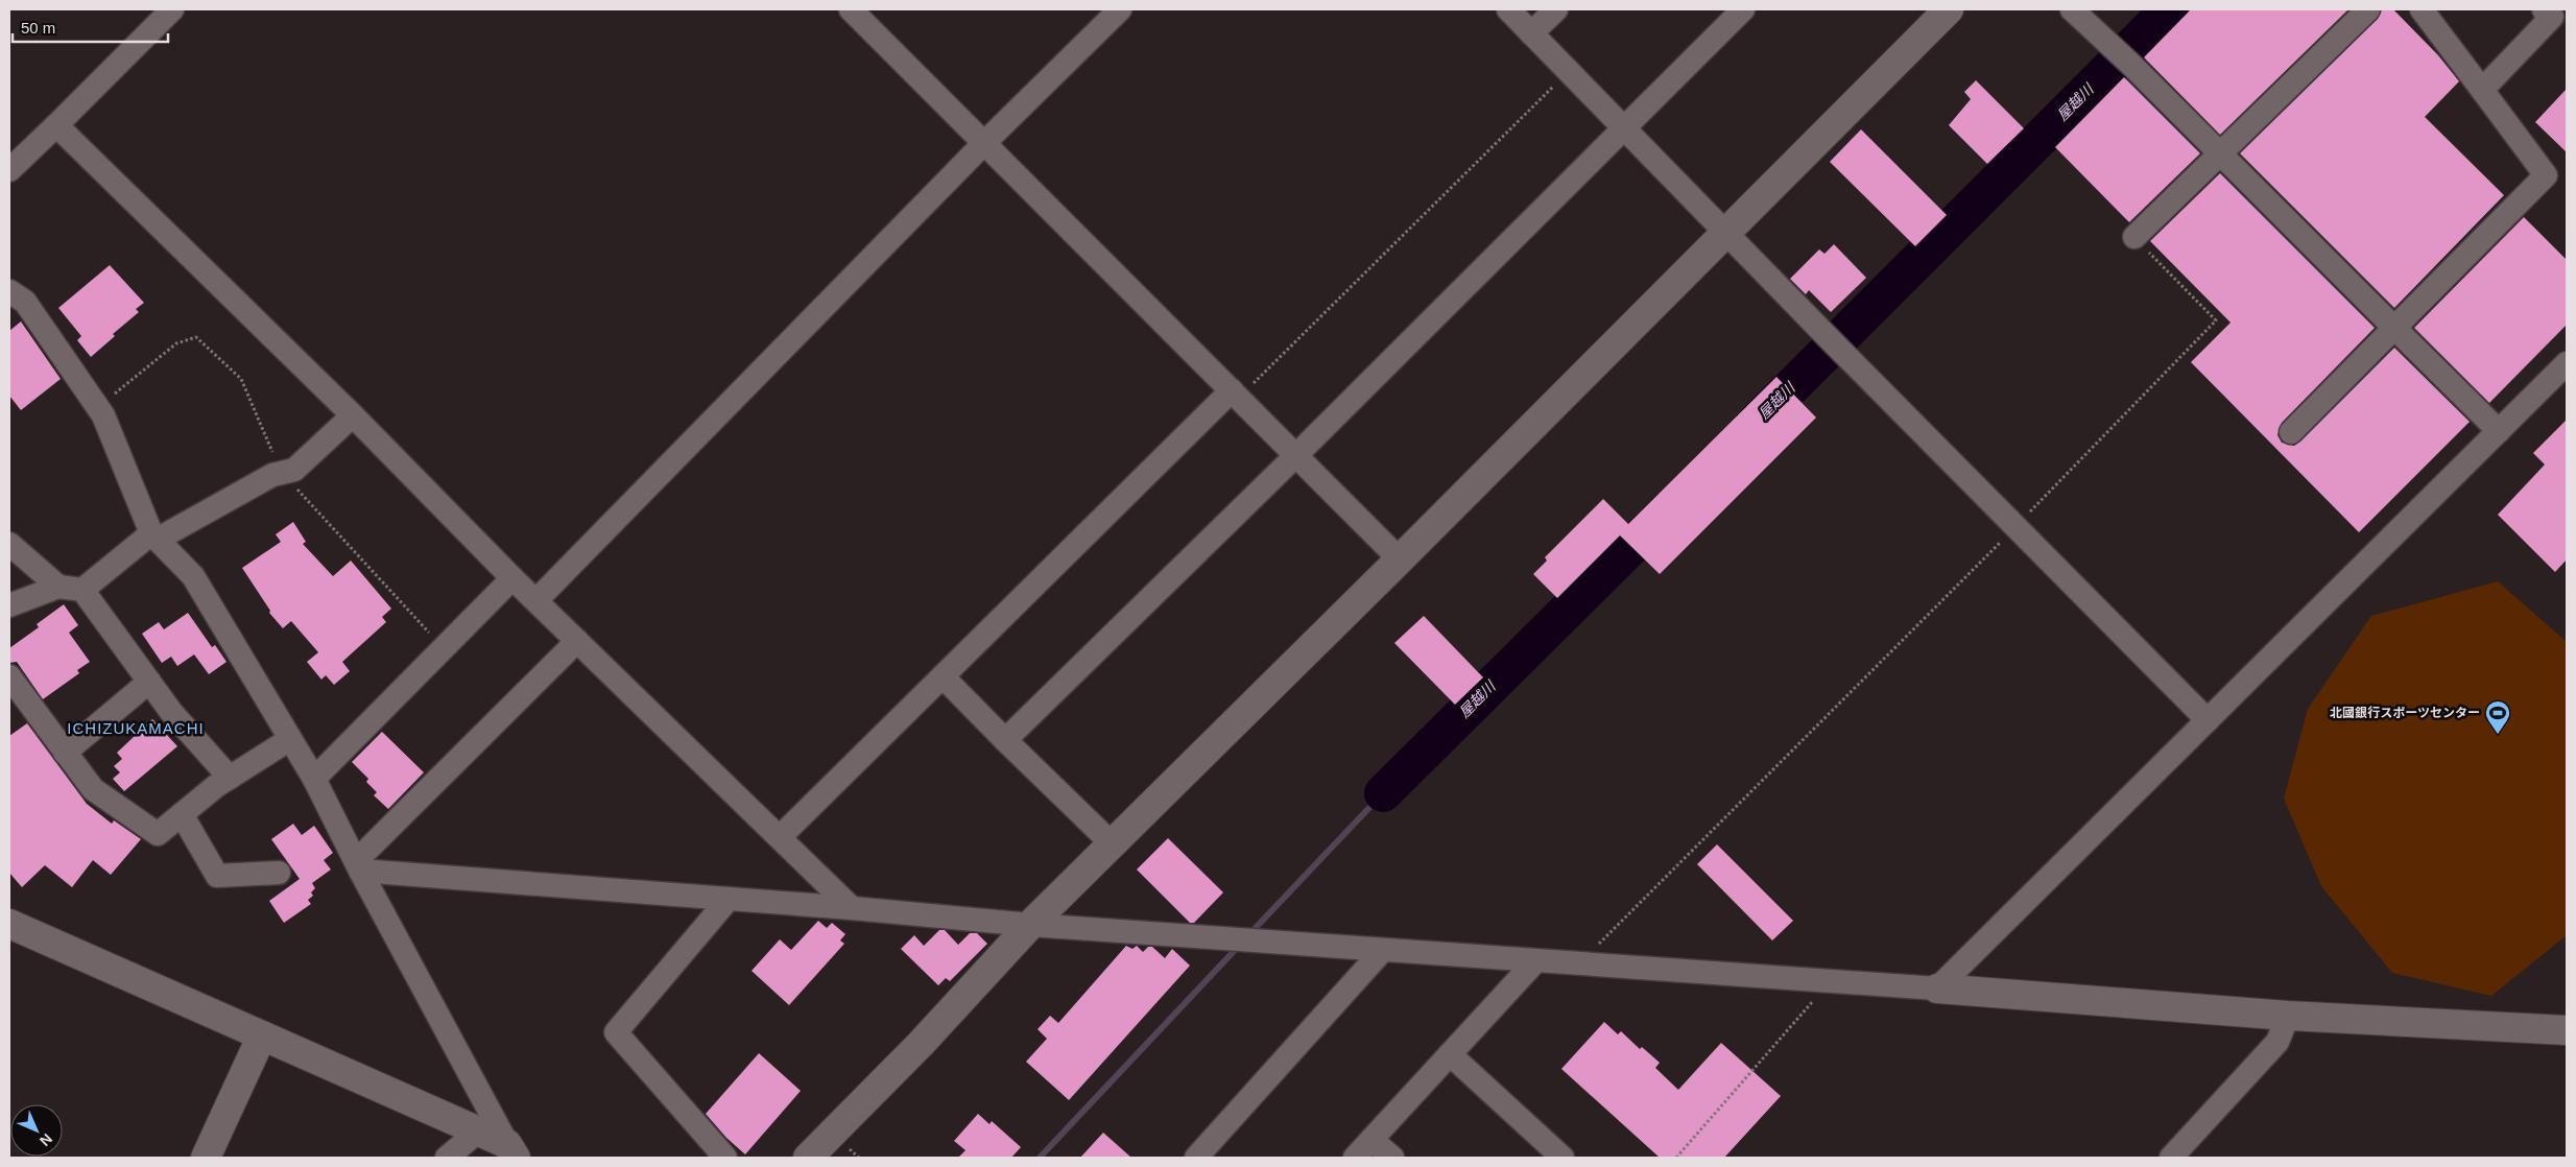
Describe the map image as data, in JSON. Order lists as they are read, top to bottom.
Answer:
{
  "districts": ["ICHIZUKAMACHI"],
  "water": ["屋越川"],
  "places": {
    "sports": ["北國銀行スポーツセンター"]
  },
  "scale_bar": "50 m",
  "north": "bottom right"
}
